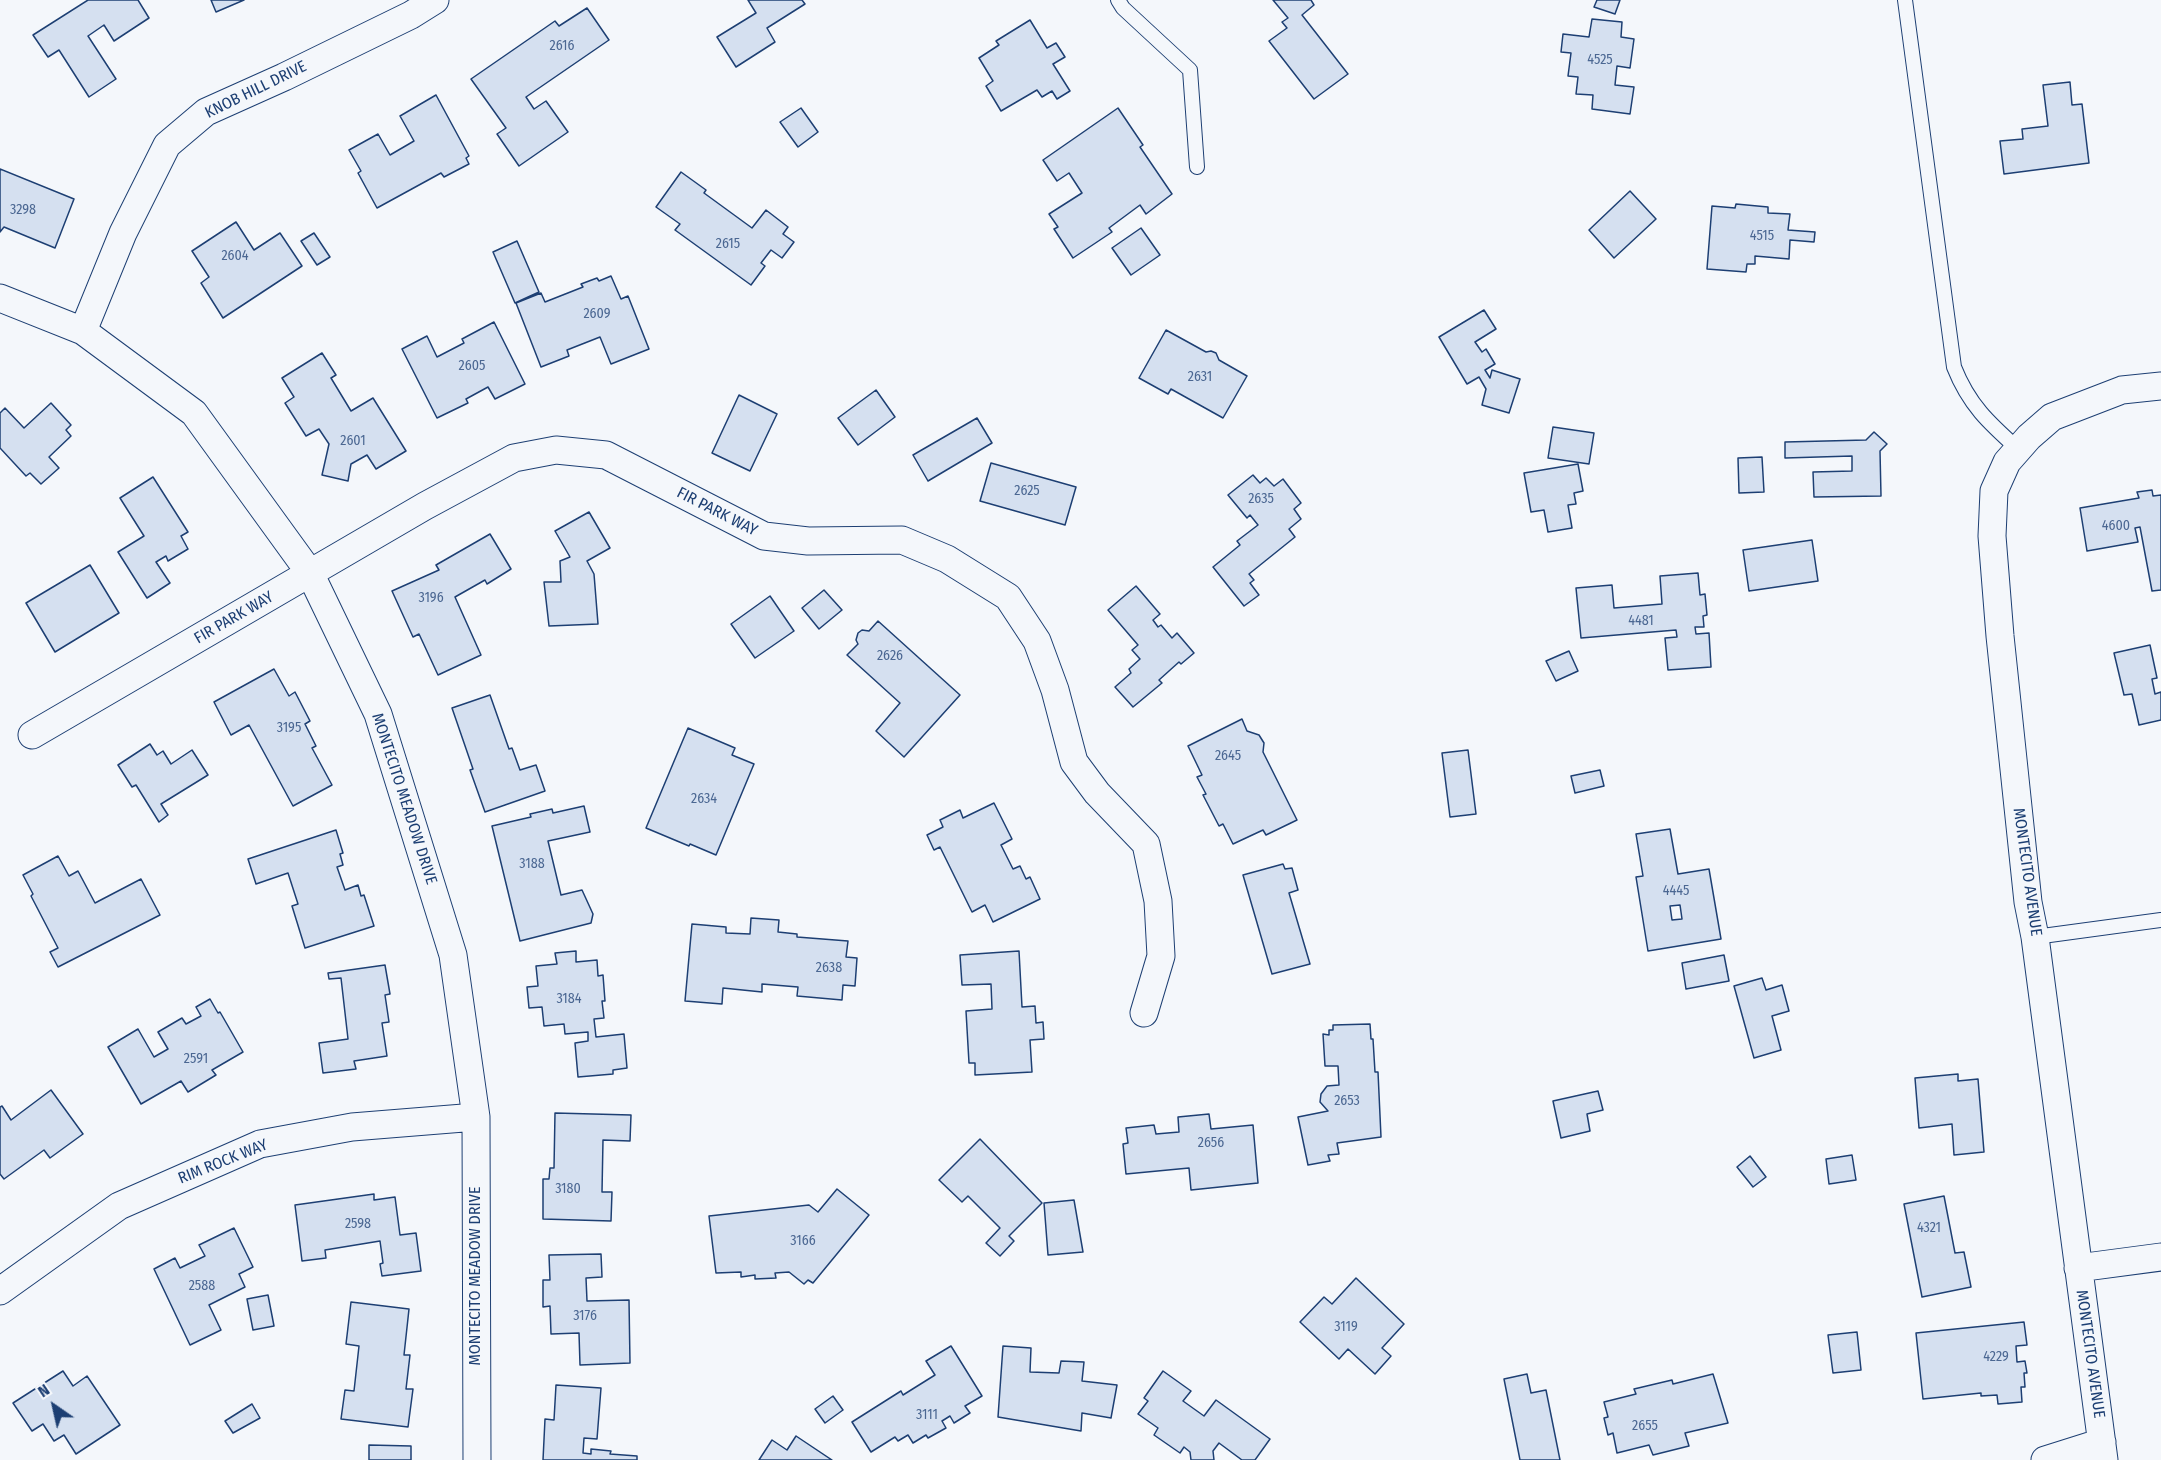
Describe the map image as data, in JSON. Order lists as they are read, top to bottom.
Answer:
{
  "streets": {
    "street": [
      "KNOB HILL DRIVE",
      "FIR PARK WAY",
      "MONTECITO MEADOW DRIVE",
      "MONTECITO AVENUE",
      "RIM ROCK WAY"
    ]
  },
  "crossings": [
    ["KNOB HILL DRIVE", "MONTECITO MEADOW DRIVE"],
    ["FIR PARK WAY", "MONTECITO MEADOW DRIVE"],
    ["MONTECITO MEADOW DRIVE", "RIM ROCK WAY"]
  ],
  "house_numbers": [
    "2616",
    "4525",
    "3298",
    "4515",
    "2615",
    "2604",
    "2609",
    "2605",
    "2631",
    "2601",
    "2625",
    "2635",
    "4600",
    "3196",
    "4481",
    "2626",
    "3195",
    "2645",
    "2634",
    "3188",
    "4445",
    "2638",
    "3184",
    "2591",
    "2653",
    "2656",
    "3180",
    "2598",
    "4321",
    "3166",
    "2588",
    "3176",
    "3119",
    "4229",
    "3111",
    "2655"
  ],
  "north": "top left"
}
